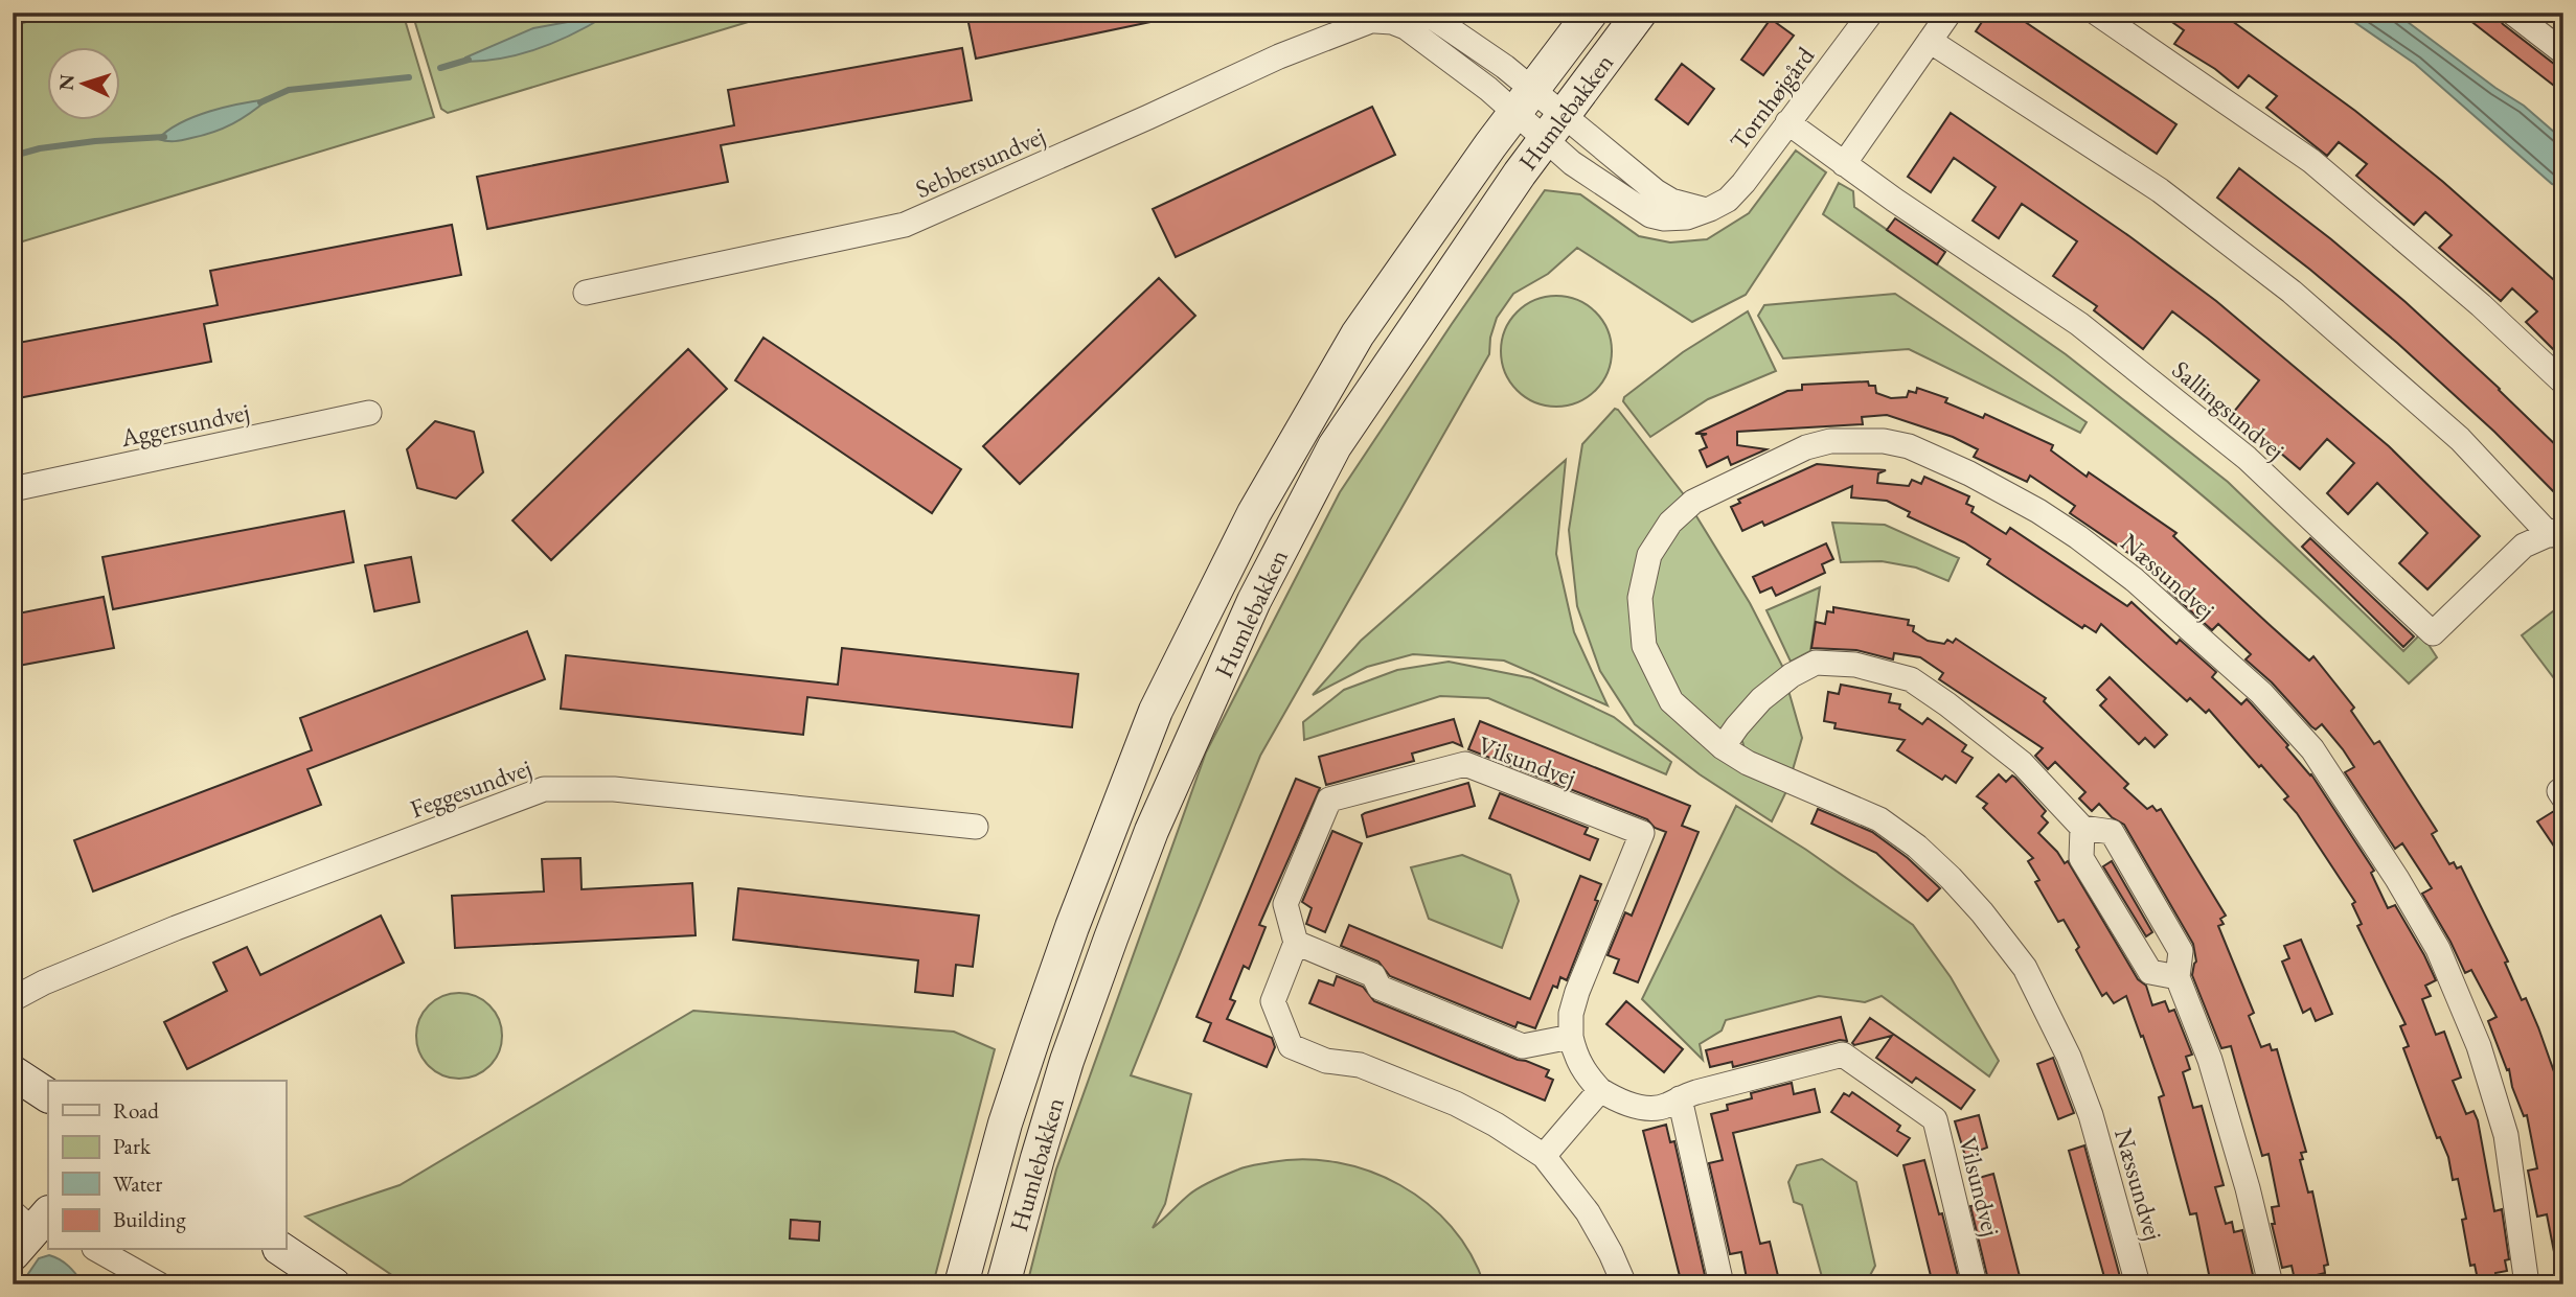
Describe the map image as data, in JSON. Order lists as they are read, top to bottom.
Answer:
{
  "streets": {
    "street": [
      "Tornhøjgård",
      "Humlebakken",
      "Sebbersundvej",
      "Sallingsundvej",
      "Aggersundvej",
      "Næssundvej",
      "Vilsundvej",
      "Feggesundvej"
    ]
  },
  "crossings": [
    ["Tornhøjgård", "Humlebakken"],
    ["Tornhøjgård", "Sebbersundvej"],
    ["Tornhøjgård", "Sallingsundvej"],
    ["Humlebakken", "Sebbersundvej"]
  ],
  "legend": [
    "Road",
    "Park",
    "Water",
    "Building"
  ],
  "north": "left"
}
